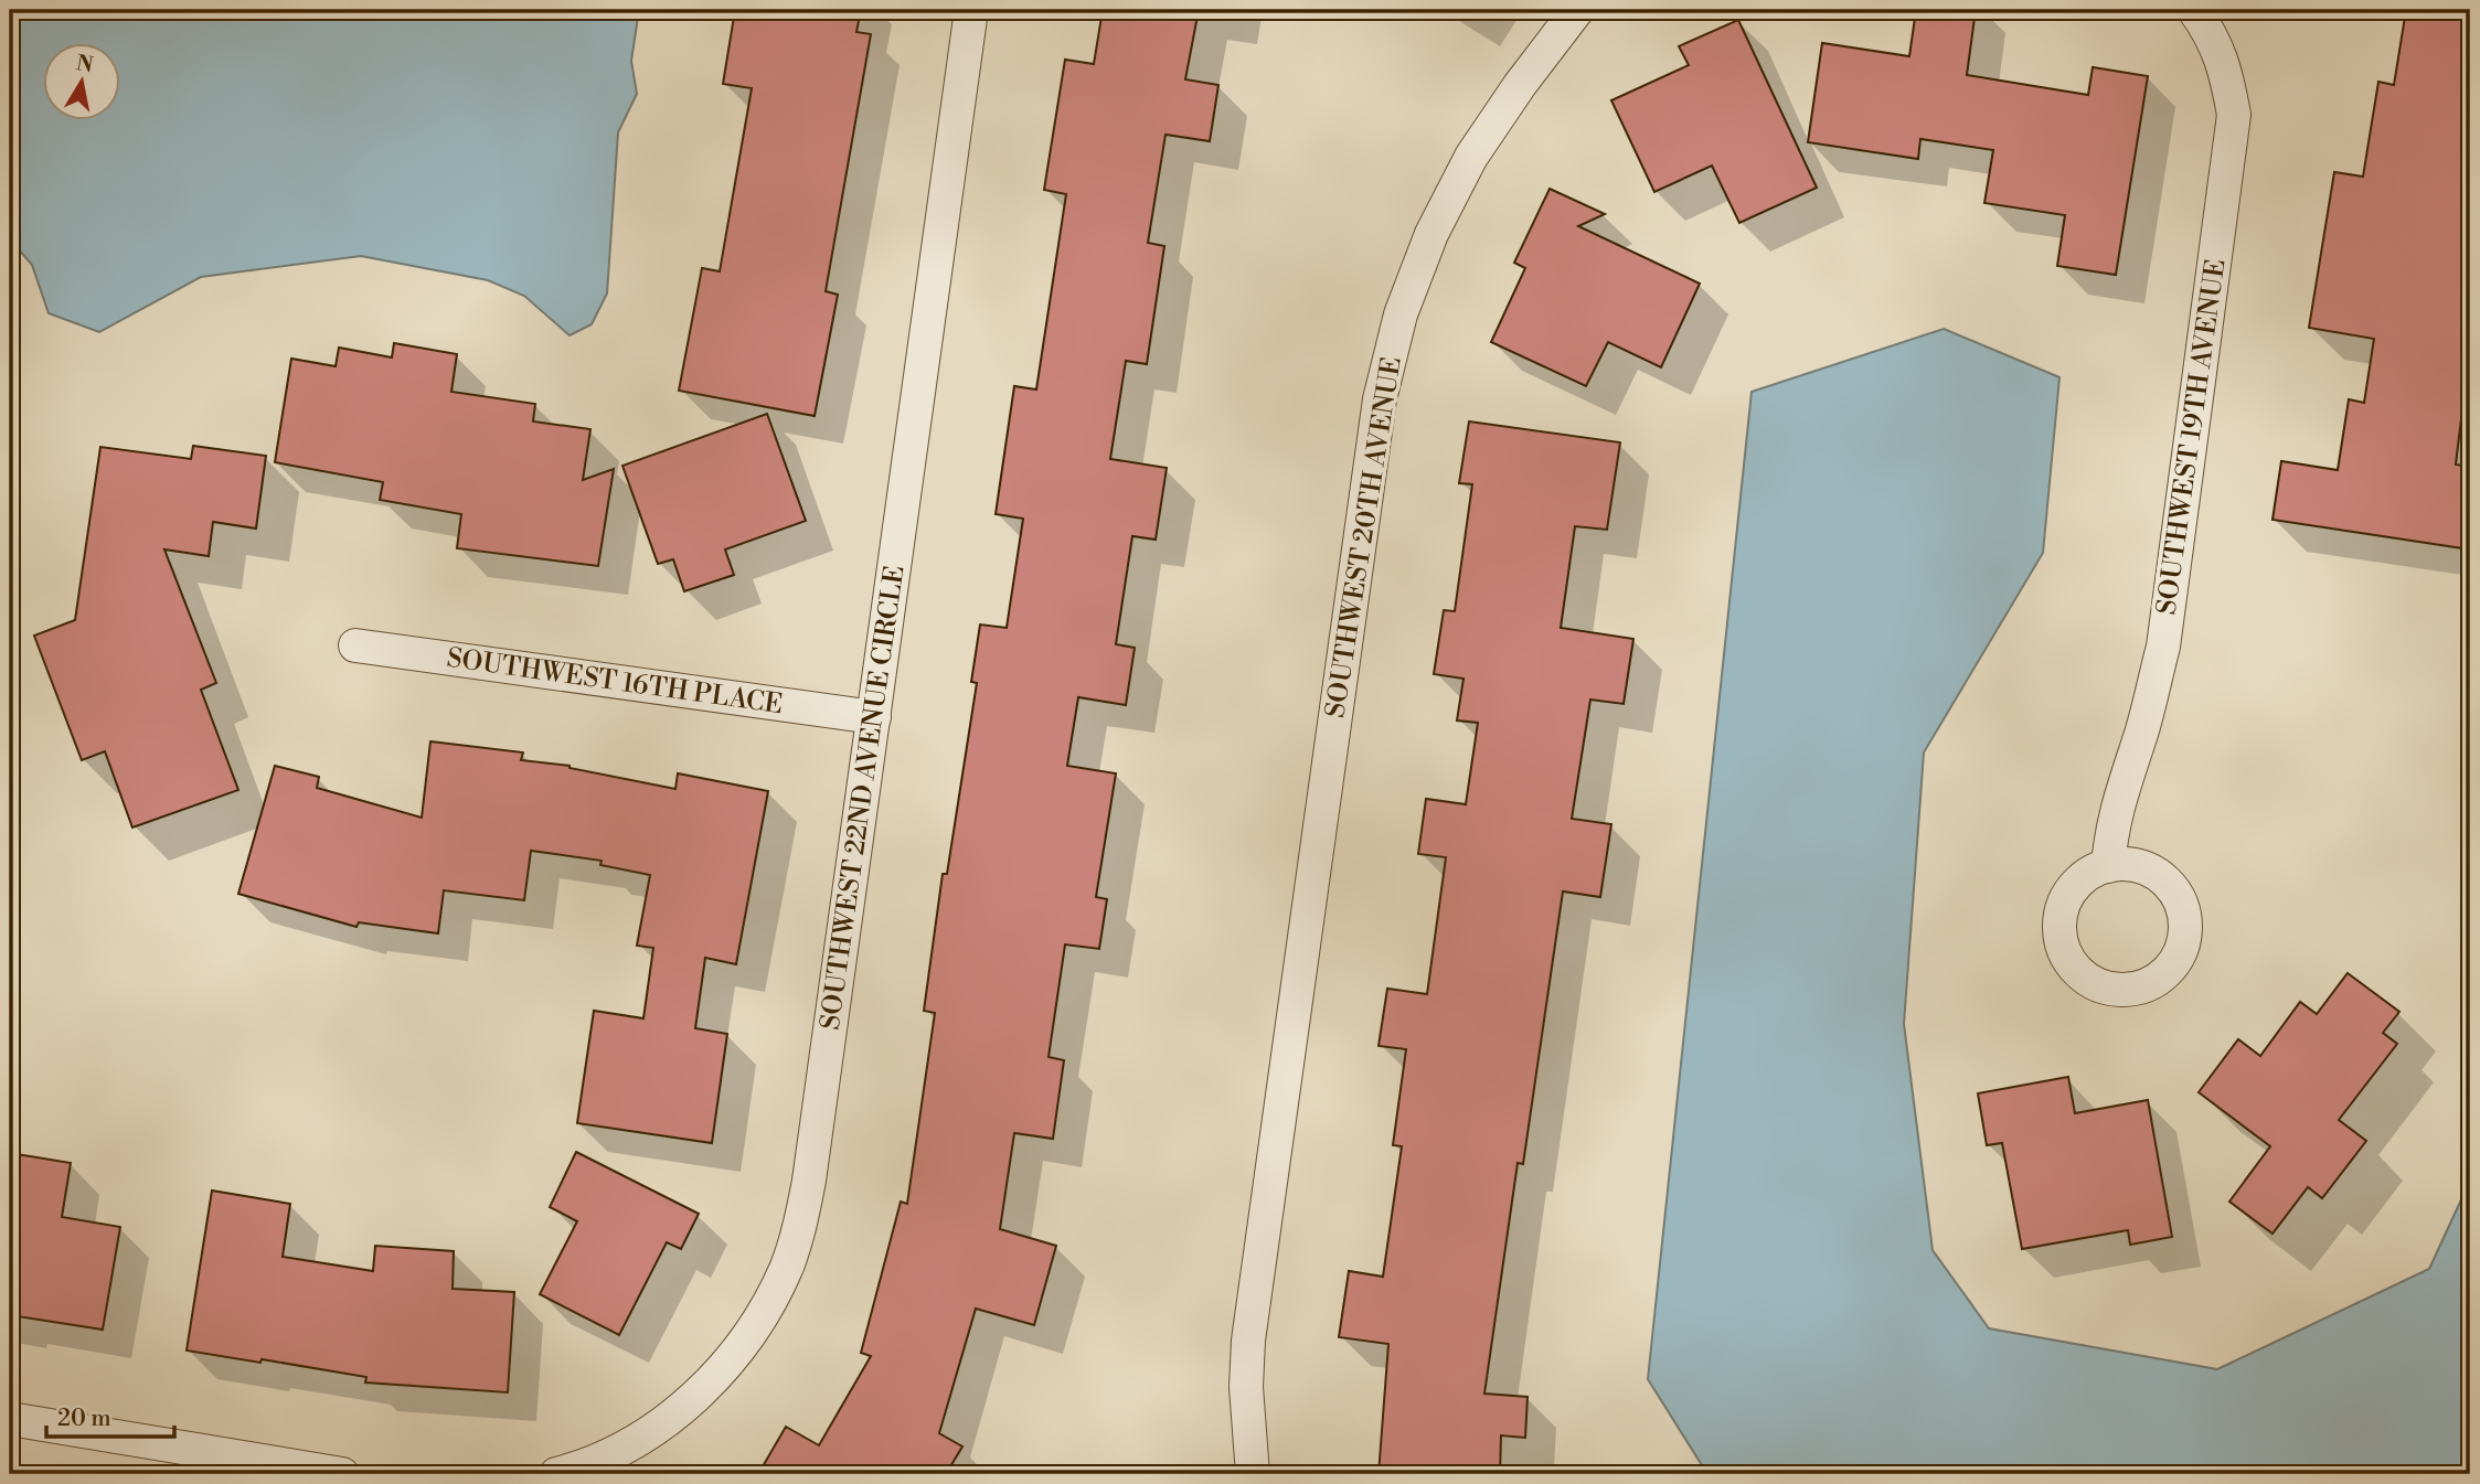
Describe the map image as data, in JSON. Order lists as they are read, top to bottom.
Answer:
{
  "streets": {
    "street": [
      "SOUTHWEST 19TH AVENUE",
      "SOUTHWEST 20TH AVENUE",
      "SOUTHWEST 16TH PLACE",
      "SOUTHWEST 22ND AVENUE CIRCLE"
    ]
  },
  "crossings": [
    ["SOUTHWEST 16TH PLACE", "SOUTHWEST 22ND AVENUE CIRCLE"]
  ],
  "scale_bar": "20 m",
  "north": "top"
}
